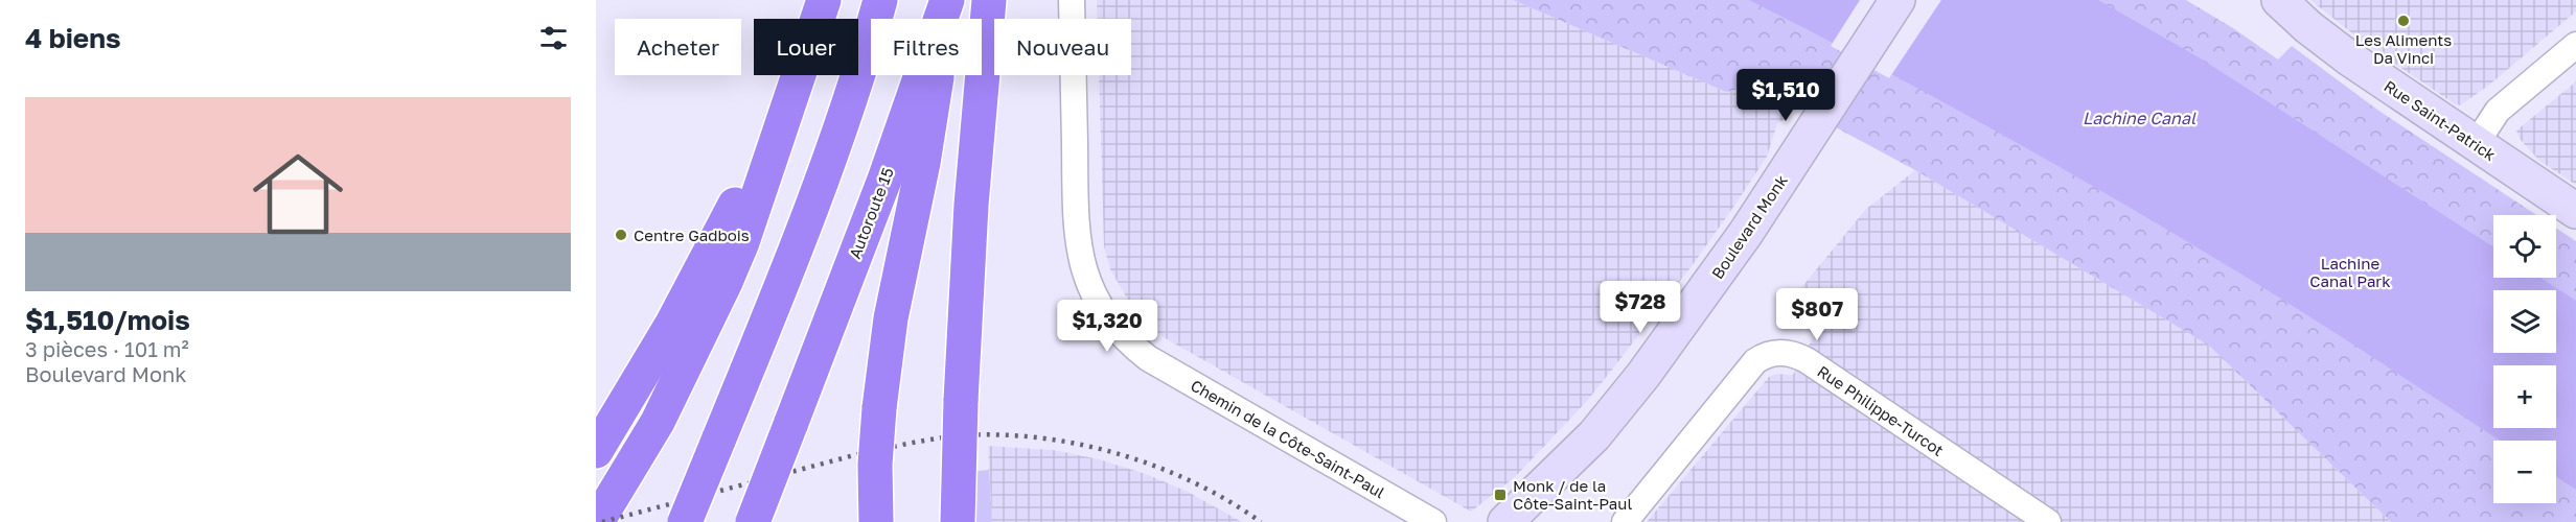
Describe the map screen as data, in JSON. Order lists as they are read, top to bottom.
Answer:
{
  "streets": {
    "highway": ["Autoroute 15"],
    "street": [
      "Rue Saint-Patrick",
      "Boulevard Monk",
      "Rue Philippe-Turcot",
      "Chemin de la Côte-Saint-Paul"
    ]
  },
  "water": ["Lachine Canal"],
  "parks": ["Lachine Canal Park"],
  "places": {
    "other": ["Les Aliments Da Vinci", "Centre Gadbois"],
    "transit": ["Monk / de la Côte-Saint-Paul"]
  },
  "page": {
    "heading": "4 biens",
    "chip": [
      "Acheter",
      "Louer",
      "Filtres",
      "Nouveau"
    ],
    "price": [
      "$1,510",
      "$728",
      "$807",
      "$1,320"
    ],
    "list": [
      {
        "name": "$1,510/mois",
        "note": "3 pièces · 101 m² · Boulevard Monk"
      }
    ],
    "map_buttons": ["+", "−"]
  }
}
